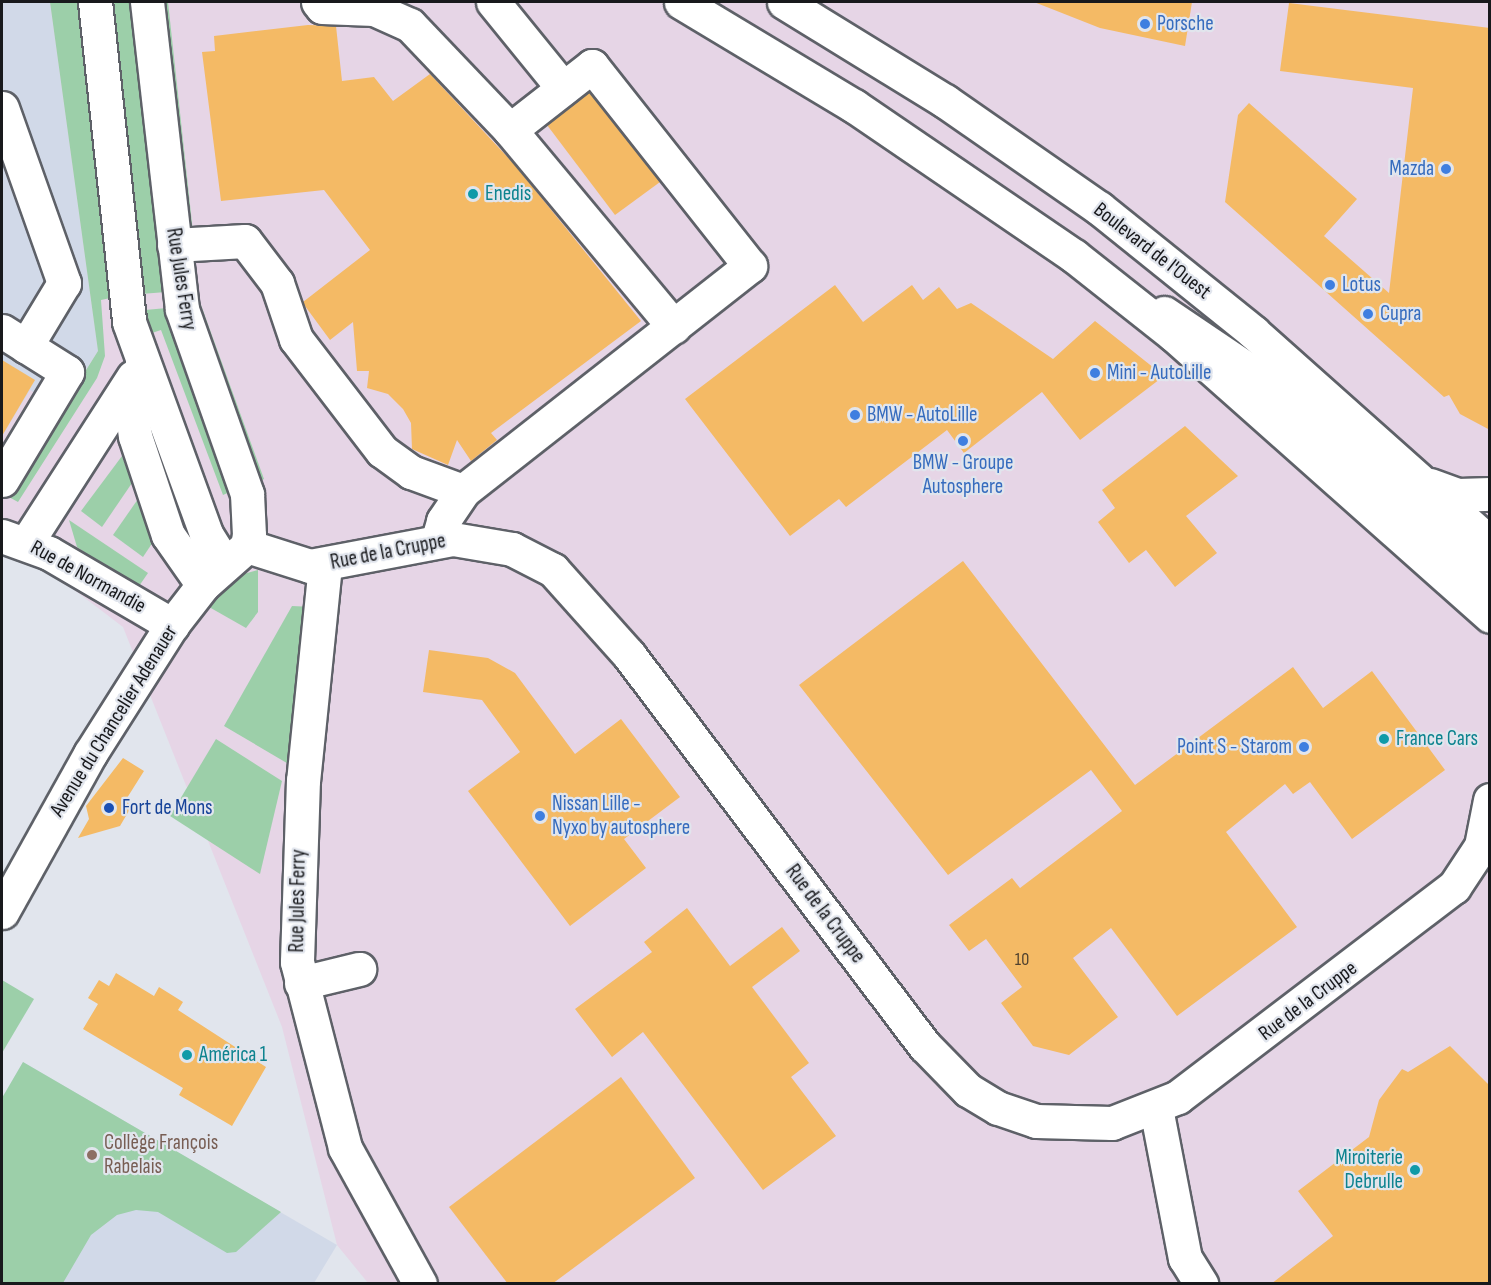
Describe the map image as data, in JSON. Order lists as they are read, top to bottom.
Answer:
{
  "streets": {
    "street": [
      "Boulevard de l'Ouest",
      "Rue Jules Ferry",
      "Rue de la Cruppe",
      "Rue de Normandie",
      "Avenue du Chancelier Adenauer"
    ]
  },
  "crossings": [
    ["Rue Jules Ferry", "Rue de la Cruppe"],
    ["Rue Jules Ferry", "Avenue du Chancelier Adenauer"],
    ["Rue de la Cruppe", "Avenue du Chancelier Adenauer"],
    ["Rue de Normandie", "Avenue du Chancelier Adenauer"]
  ],
  "places": [
    "Porsche",
    "Mazda",
    "Enedis",
    "Lotus",
    "Cupra",
    "Mini - AutoLille",
    "BMW - AutoLille",
    "BMW - Groupe Autosphere",
    "France Cars",
    "Point S - Starom",
    "Fort de Mons",
    "Nissan Lille - Nyxo by autosphere",
    "América 1",
    "Collège François Rabelais",
    "Miroiterie Debrulle"
  ],
  "house_numbers": ["10"]
}
